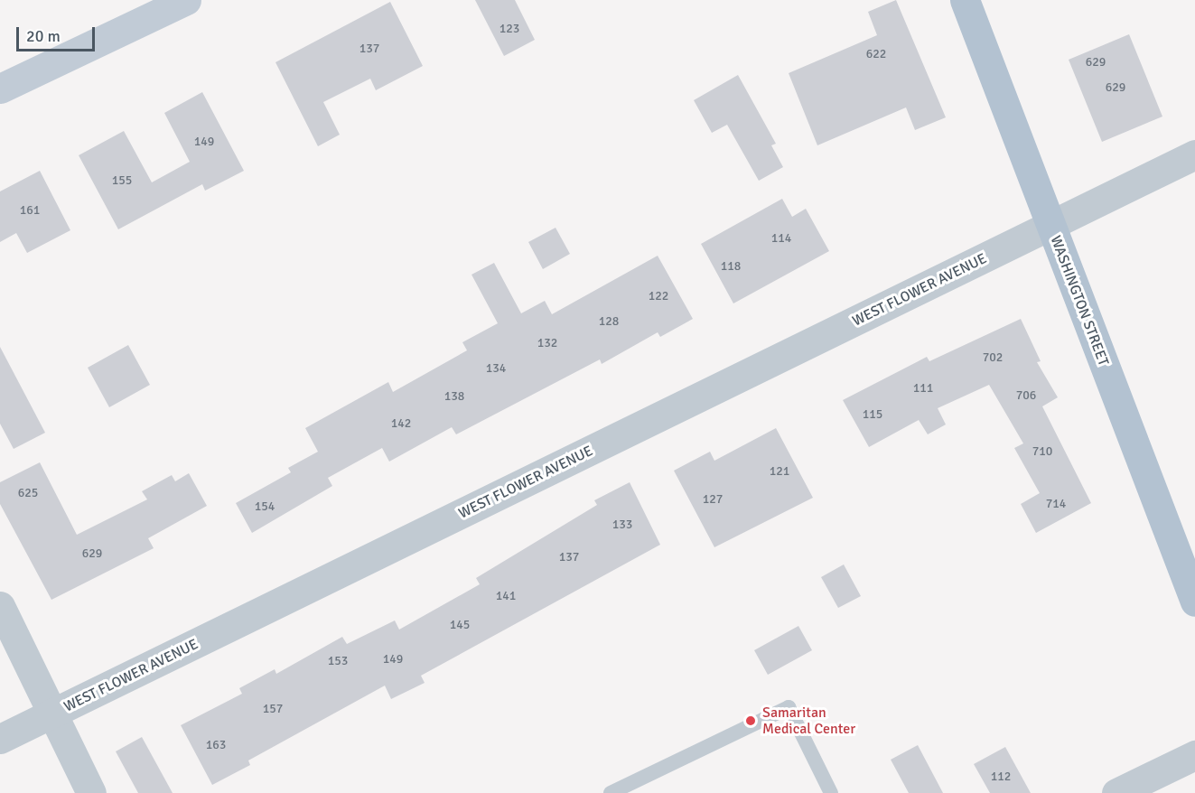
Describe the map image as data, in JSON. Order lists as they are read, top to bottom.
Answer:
{
  "streets": {
    "main road": ["WASHINGTON STREET"],
    "street": ["WEST FLOWER AVENUE"]
  },
  "crossings": [
    ["WEST FLOWER AVENUE", "WASHINGTON STREET"]
  ],
  "places": ["Samaritan Medical Center"],
  "house_numbers": [
    "123",
    "137",
    "622",
    "629",
    "629",
    "149",
    "155",
    "161",
    "114",
    "118",
    "122",
    "128",
    "132",
    "702",
    "134",
    "111",
    "706",
    "138",
    "115",
    "142",
    "710",
    "121",
    "625",
    "127",
    "714",
    "154",
    "133",
    "629",
    "137",
    "141",
    "145",
    "149",
    "153",
    "157",
    "163",
    "112"
  ],
  "scale_bar": "20 m"
}
